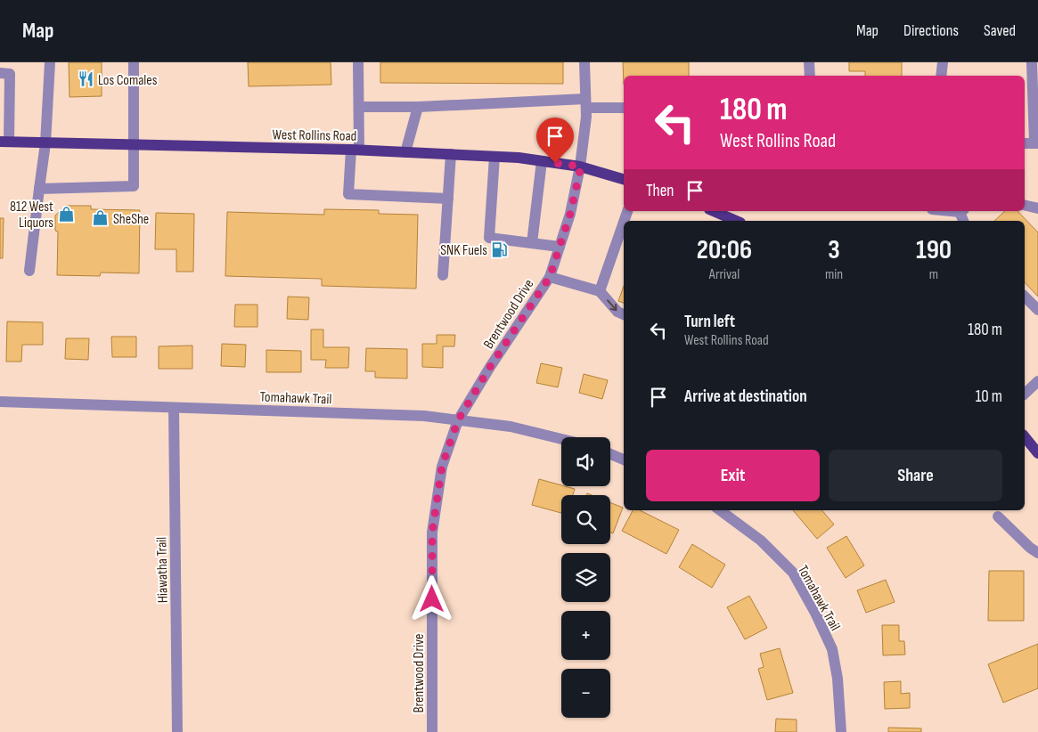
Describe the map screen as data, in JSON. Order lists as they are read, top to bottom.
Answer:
{
  "streets": {
    "main road": ["West Rollins Road"],
    "street": ["Brentwood Drive", "Tomahawk Trail", "Hiawatha Trail"]
  },
  "crossings": [
    ["West Rollins Road", "Brentwood Drive"],
    ["Brentwood Drive", "Tomahawk Trail"],
    ["Tomahawk Trail", "Hiawatha Trail"]
  ],
  "places": {
    "restaurant": ["Los Comales"],
    "shop": ["812 West Liquors", "SheShe"],
    "fuel station": ["SNK Fuels"]
  },
  "page": {
    "header": "Map",
    "nav": ["Map", "Directions", "Saved"],
    "turn": ["180 m", "West Rollins Road"],
    "then": "Then",
    "eta": [
      "20:06",
      "Arrival",
      "3",
      "min",
      "190",
      "m"
    ],
    "list": [
      {
        "name": "Turn left",
        "note": "West Rollins Road",
        "value": "180 m"
      },
      {
        "name": "Arrive at destination",
        "value": "10 m"
      }
    ],
    "map_buttons": ["+", "−"],
    "buttons": ["Exit", "Share"]
  }
}
